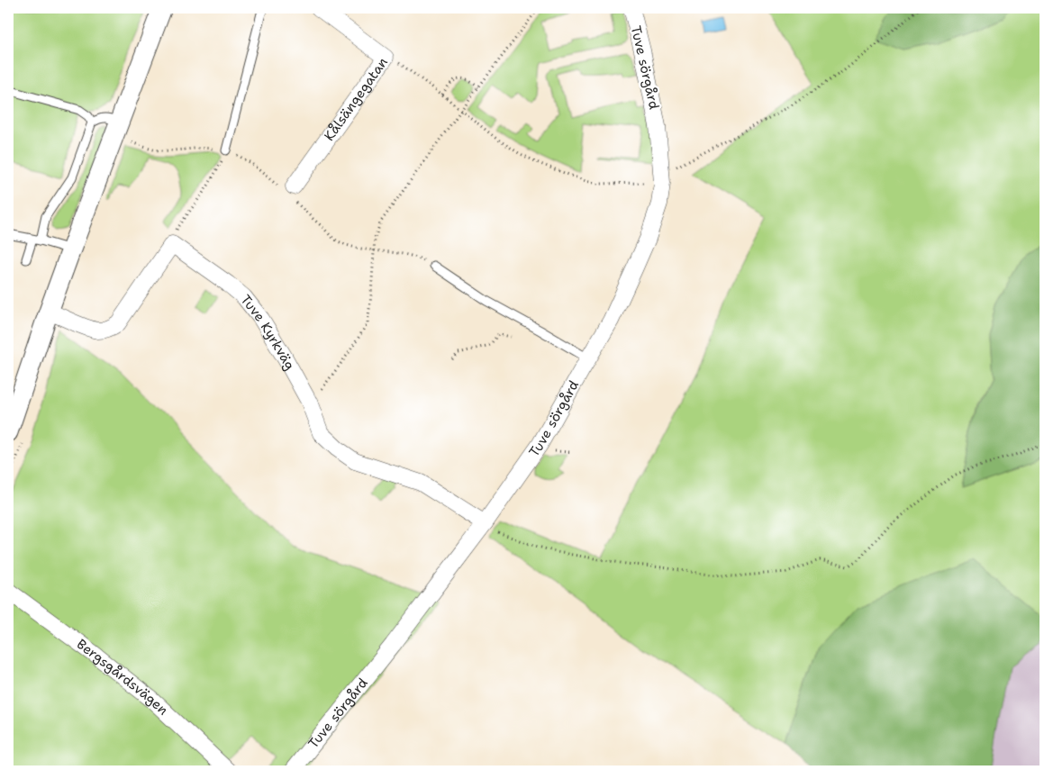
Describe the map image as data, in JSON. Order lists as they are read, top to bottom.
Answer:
{
  "streets": {
    "street": [
      "Tuve sörgård",
      "Kålsängegatan",
      "Tuve Kyrkväg",
      "Bergsgårdsvägen"
    ]
  },
  "crossings": [
    ["Tuve sörgård", "Tuve Kyrkväg"]
  ]
}
